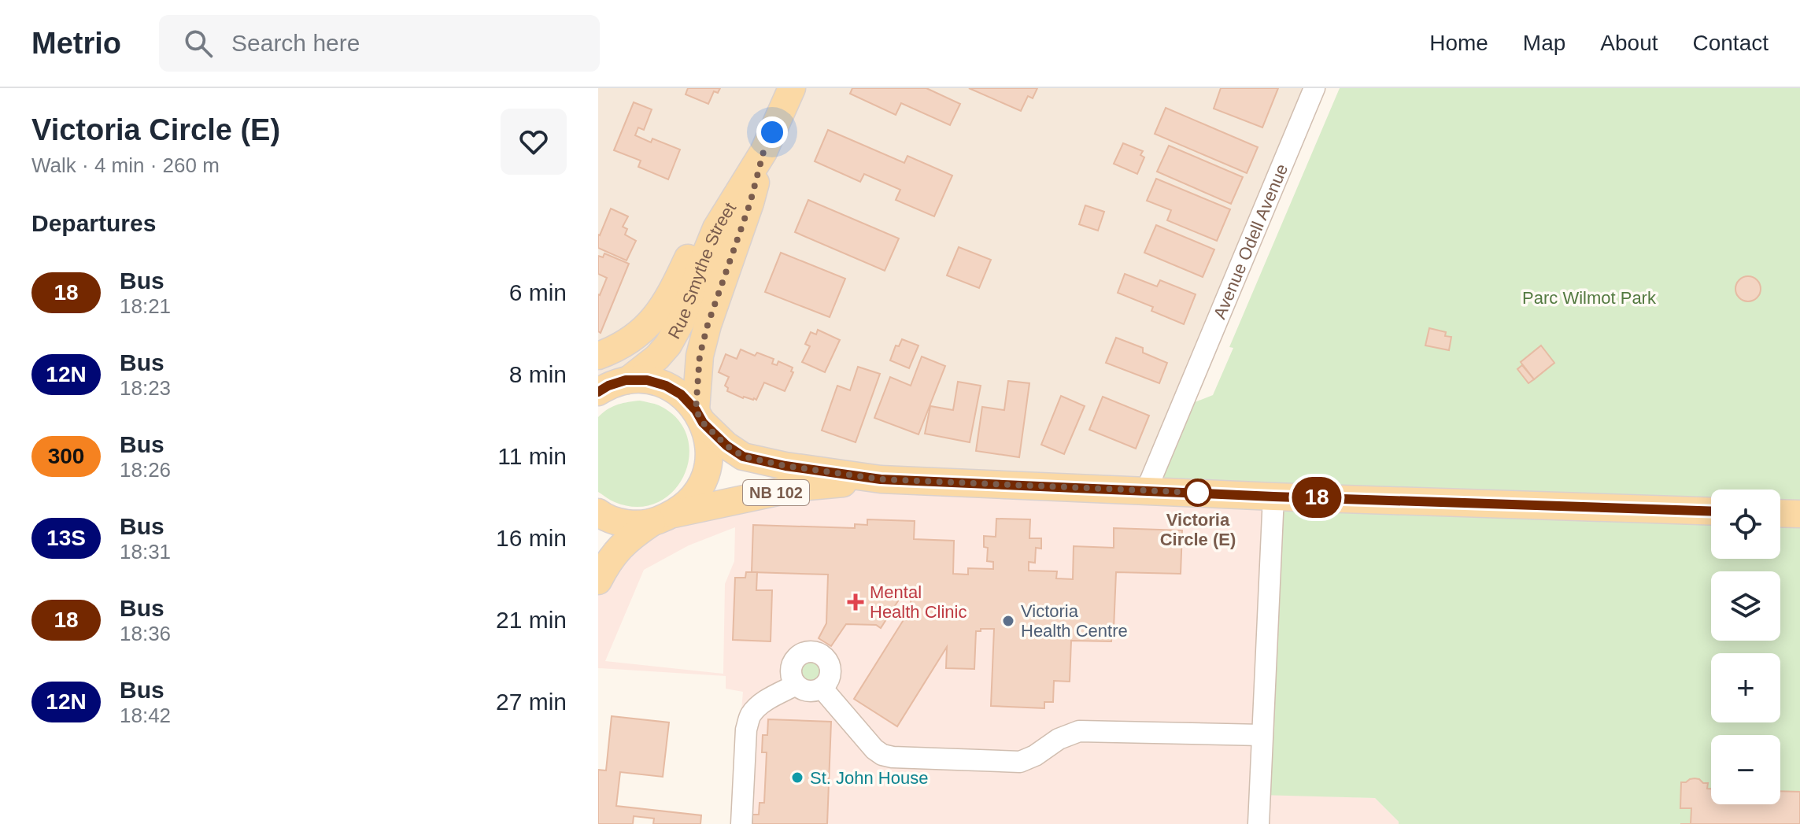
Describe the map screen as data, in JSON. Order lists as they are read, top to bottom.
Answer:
{
  "streets": {
    "main road": ["Rue Smythe Street", "NB 102"],
    "street": ["Avenue Odell Avenue"]
  },
  "crossings": [
    ["Avenue Odell Avenue", "NB 102"],
    ["Rue Smythe Street", "NB 102"]
  ],
  "parks": ["Parc Wilmot Park"],
  "places": {
    "other": ["Victoria Circle (E)", "Victoria Health Centre", "St. John House"],
    "health": ["Mental Health Clinic"]
  },
  "lines": ["bus line 18"],
  "page": {
    "header": "Metrio",
    "search": "Search here",
    "nav": [
      "Home",
      "Map",
      "About",
      "Contact"
    ],
    "heading": [
      ["Victoria Circle (E)", "Walk · 4 min · 260 m"],
      "Departures"
    ],
    "on_map": "18",
    "list": [
      {
        "mark": "18",
        "name": "Bus",
        "note": "18:21",
        "value": "6 min"
      },
      {
        "mark": "12N",
        "name": "Bus",
        "note": "18:23",
        "value": "8 min"
      },
      {
        "mark": "300",
        "name": "Bus",
        "note": "18:26",
        "value": "11 min"
      },
      {
        "mark": "13S",
        "name": "Bus",
        "note": "18:31",
        "value": "16 min"
      },
      {
        "mark": "18",
        "name": "Bus",
        "note": "18:36",
        "value": "21 min"
      },
      {
        "mark": "12N",
        "name": "Bus",
        "note": "18:42",
        "value": "27 min"
      }
    ],
    "map_buttons": ["+", "−"]
  }
}
